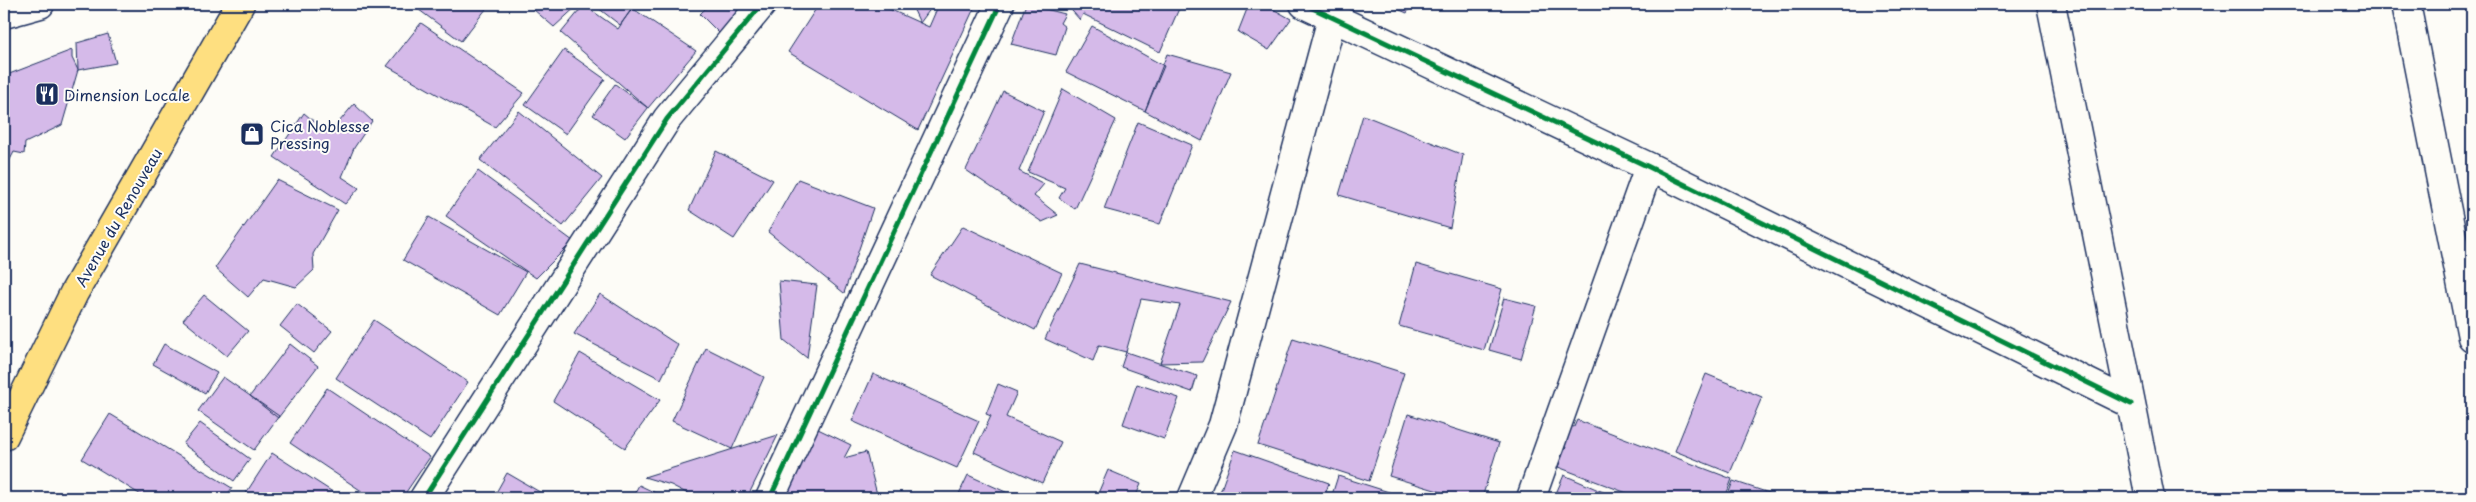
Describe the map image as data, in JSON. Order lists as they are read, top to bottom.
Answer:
{
  "streets": {
    "main road": ["Avenue du Renouveau"]
  },
  "places": {
    "restaurant": ["Dimension Locale"],
    "shop": ["Cica Noblesse Pressing"]
  }
}
